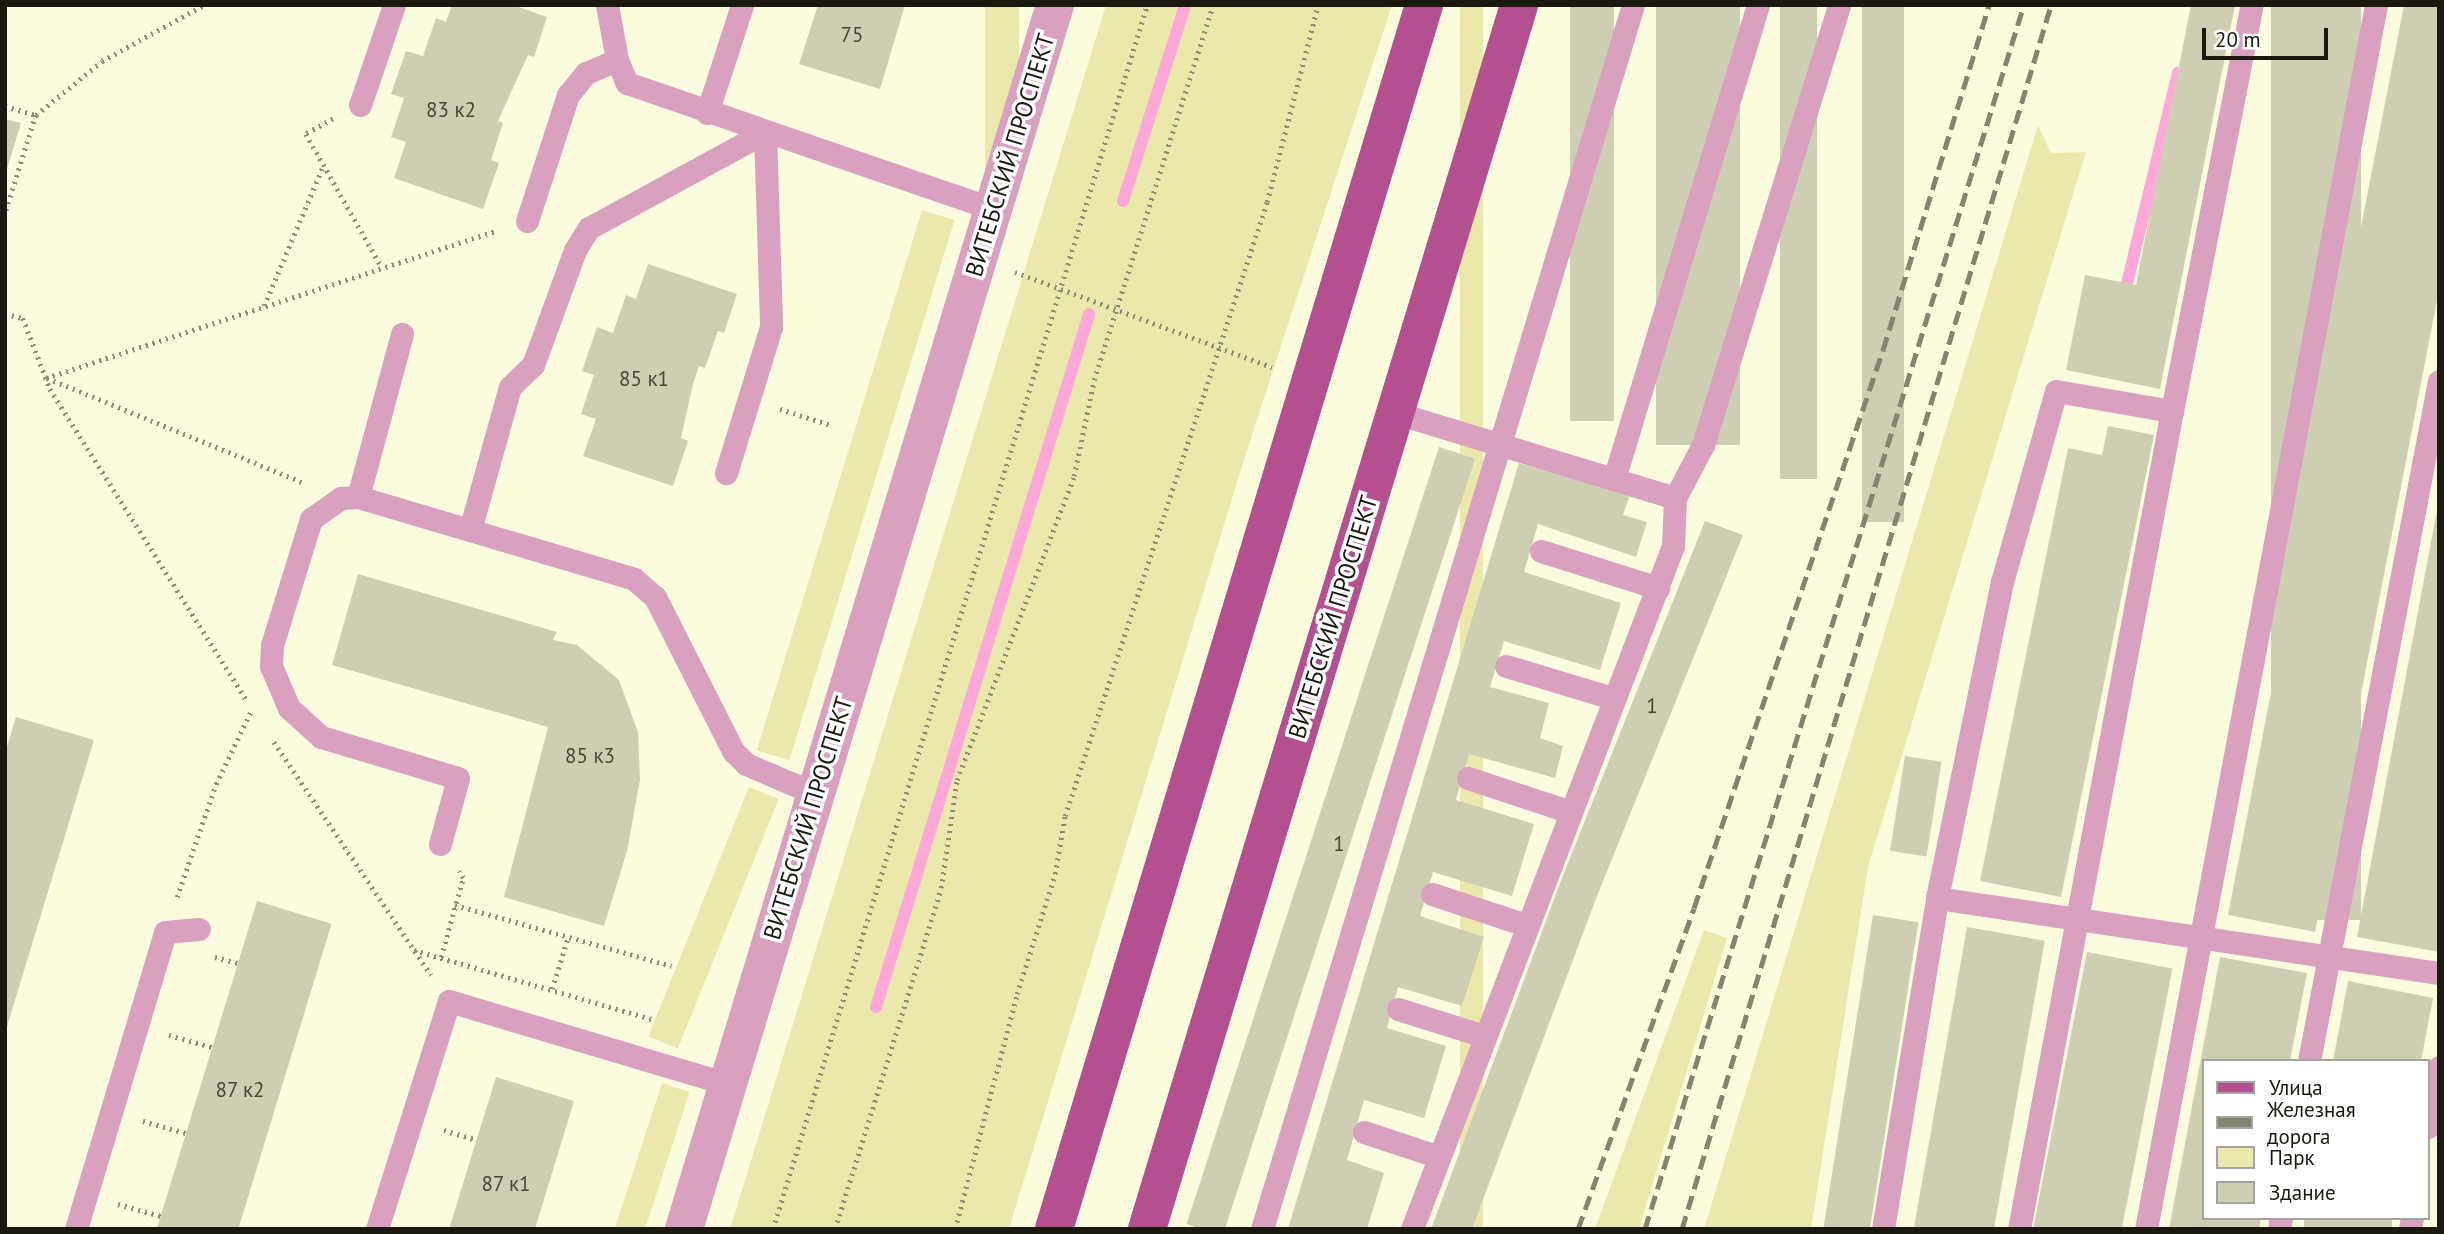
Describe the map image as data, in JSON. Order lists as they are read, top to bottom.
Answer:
{
  "streets": {
    "main road": ["ВИТЕБСКИЙ ПРОСПЕКТ"]
  },
  "house_numbers": [
    "75",
    "83 к2",
    "85 к1",
    "1",
    "85 к3",
    "1",
    "87 к2",
    "87 к1"
  ],
  "legend": [
    "Улица",
    "Железная дорога",
    "Парк",
    "Здание"
  ],
  "scale_bar": "20 m"
}
